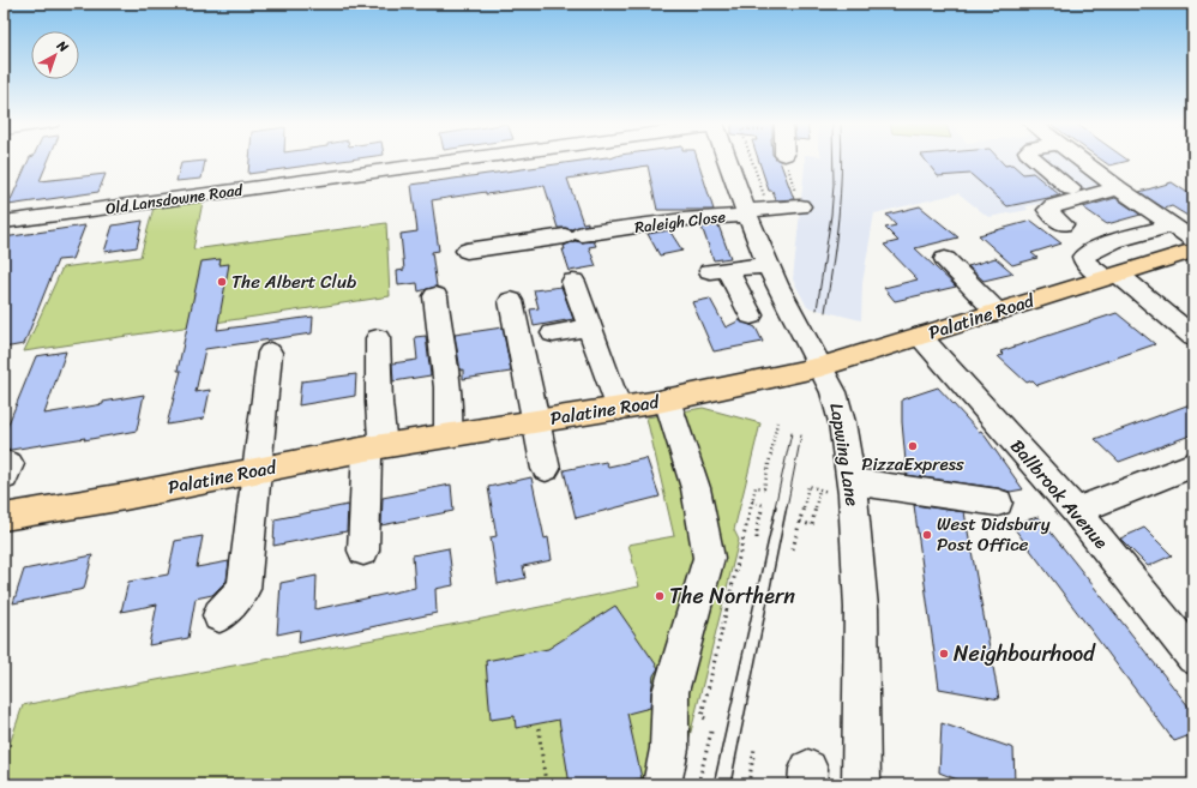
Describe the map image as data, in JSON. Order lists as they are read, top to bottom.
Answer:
{
  "streets": {
    "main road": ["Palatine Road"],
    "street": [
      "Old Lansdowne Road",
      "Raleigh Close",
      "Lapwing Lane",
      "Ballbrook Avenue"
    ]
  },
  "crossings": [
    ["Raleigh Close", "Lapwing Lane"],
    ["Palatine Road", "Lapwing Lane"],
    ["Palatine Road", "Ballbrook Avenue"]
  ],
  "places": [
    "The Albert Club",
    "PizzaExpress",
    "West Didsbury Post Office",
    "The Northern",
    "Neighbourhood"
  ],
  "north": "top right"
}
